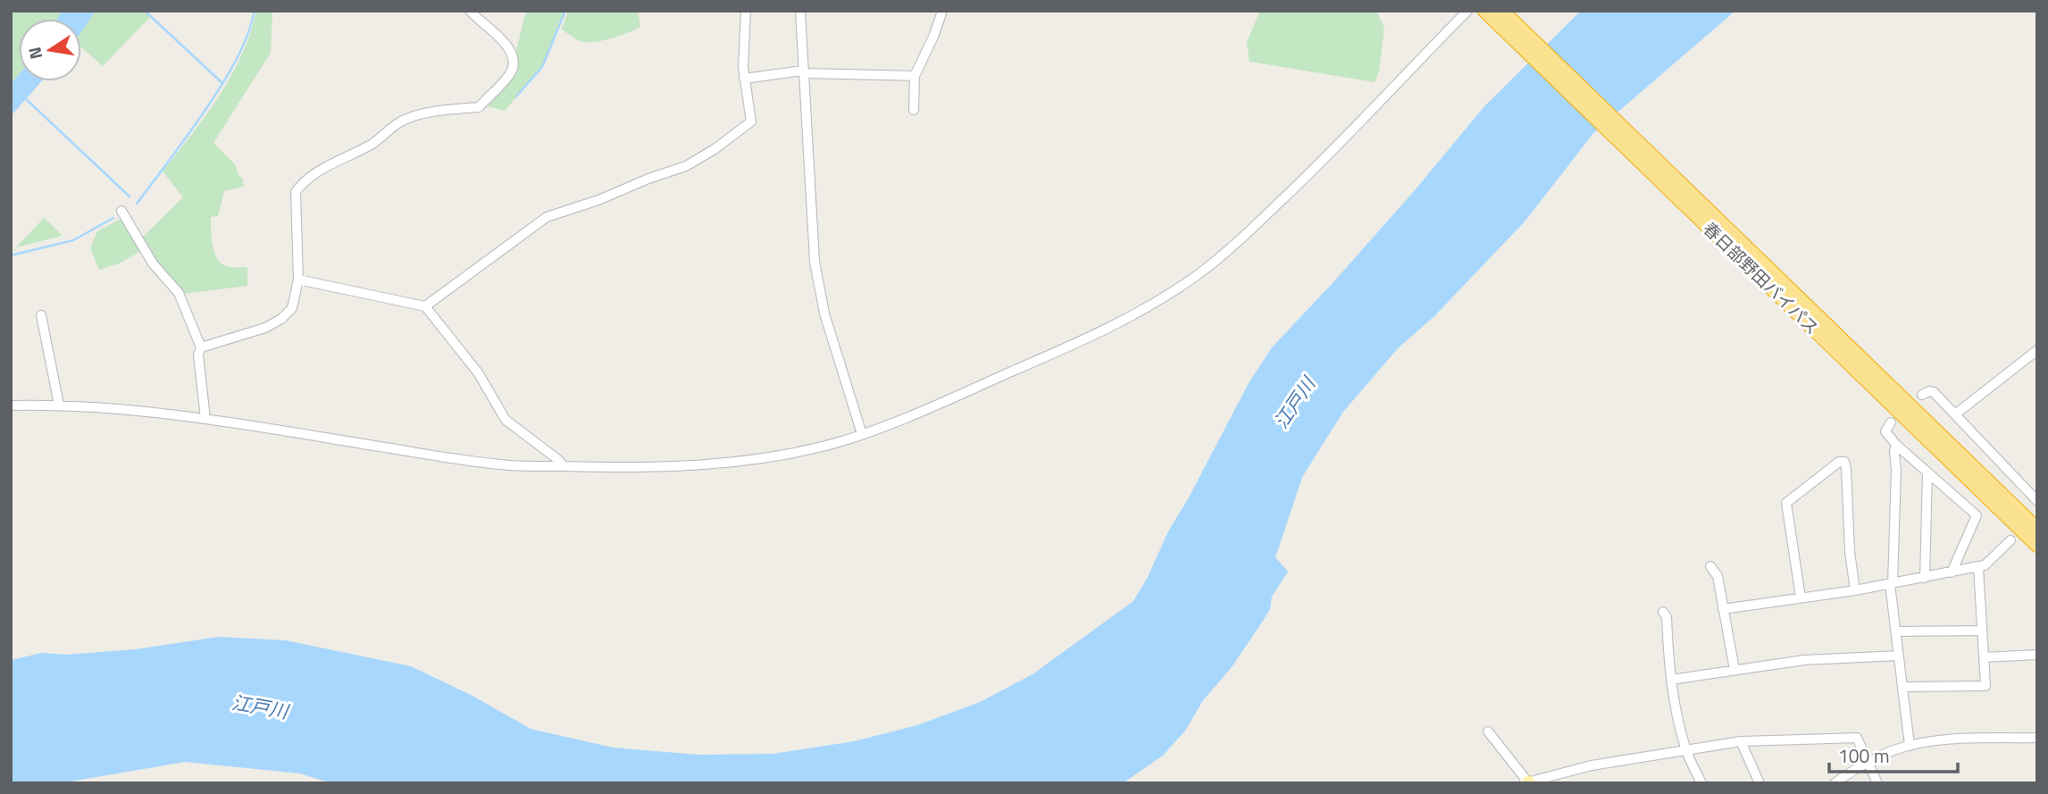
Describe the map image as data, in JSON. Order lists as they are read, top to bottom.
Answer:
{
  "streets": {
    "highway": ["春日部野田バイパス"]
  },
  "water": ["江戸川"],
  "scale_bar": "100 m",
  "north": "left"
}
